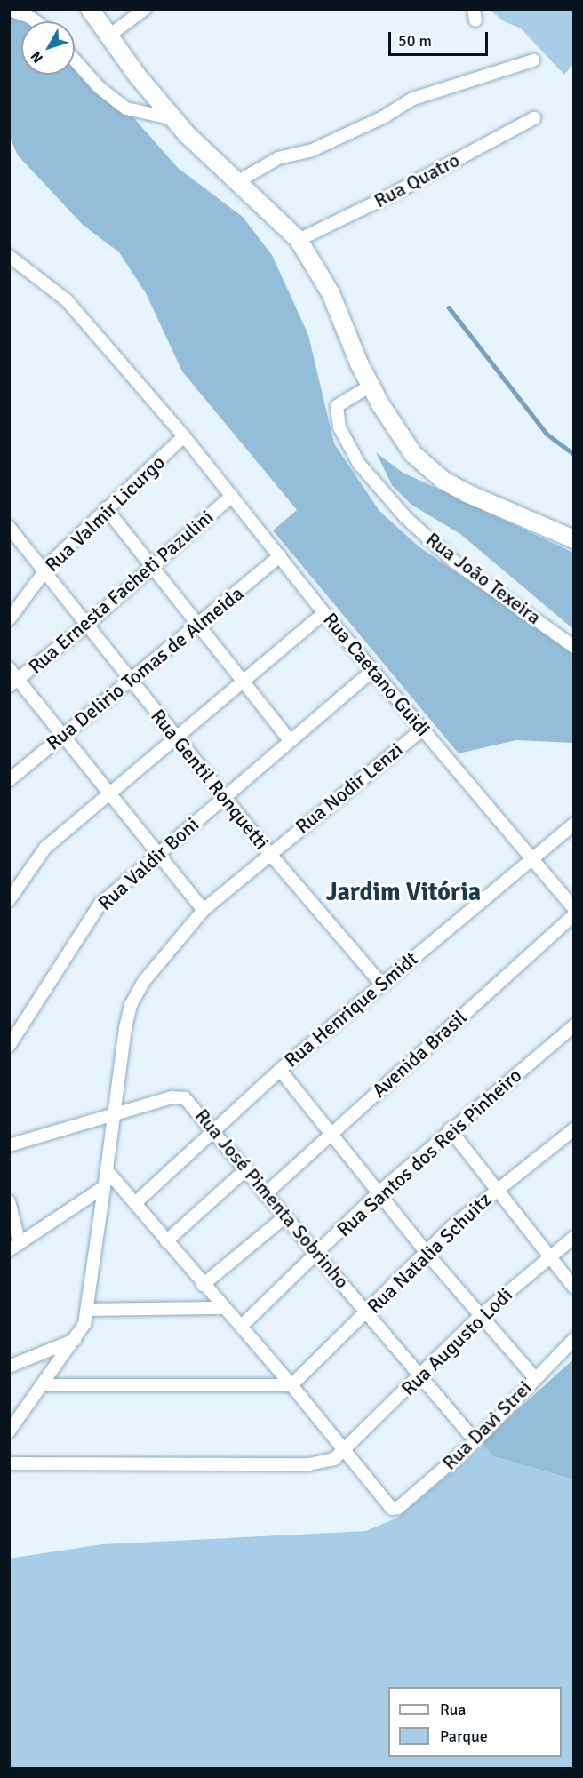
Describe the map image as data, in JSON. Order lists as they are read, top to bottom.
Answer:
{
  "streets": {
    "street": [
      "Rua Quatro",
      "Rua Valmir Licurgo",
      "Rua João Texeira",
      "Rua Ernesta Facheti Pazulini",
      "Rua Delirio Tomas de Almeida",
      "Rua Caetano Guidi",
      "Rua Gentil Ronquetti",
      "Rua Nodir Lenzi",
      "Rua Valdir Boni",
      "Rua Henrique Smidt",
      "Avenida Brasil",
      "Rua Santos dos Reis Pinheiro",
      "Rua José Pimenta Sobrinho",
      "Rua Natalia Schuitz",
      "Rua Augusto Lodi",
      "Rua Davi Strei"
    ]
  },
  "crossings": [
    ["Rua Valmir Licurgo", "Rua Caetano Guidi"],
    ["Rua Valmir Licurgo", "Rua Gentil Ronquetti"],
    ["Rua Ernesta Facheti Pazulini", "Rua Caetano Guidi"],
    ["Rua Ernesta Facheti Pazulini", "Rua Gentil Ronquetti"],
    ["Rua Delirio Tomas de Almeida", "Rua Caetano Guidi"],
    ["Rua Delirio Tomas de Almeida", "Rua Gentil Ronquetti"],
    ["Rua Caetano Guidi", "Rua Nodir Lenzi"],
    ["Rua Caetano Guidi", "Rua Valdir Boni"],
    ["Rua Caetano Guidi", "Rua Henrique Smidt"],
    ["Rua Gentil Ronquetti", "Rua Nodir Lenzi"],
    ["Rua Gentil Ronquetti", "Rua Valdir Boni"],
    ["Rua Gentil Ronquetti", "Rua Henrique Smidt"],
    ["Rua Nodir Lenzi", "Rua José Pimenta Sobrinho"],
    ["Rua Henrique Smidt", "Rua José Pimenta Sobrinho"],
    ["Avenida Brasil", "Rua José Pimenta Sobrinho"],
    ["Rua Santos dos Reis Pinheiro", "Rua José Pimenta Sobrinho"],
    ["Rua José Pimenta Sobrinho", "Rua Natalia Schuitz"],
    ["Rua José Pimenta Sobrinho", "Rua Augusto Lodi"],
    ["Rua José Pimenta Sobrinho", "Rua Davi Strei"],
    ["Rua Augusto Lodi", "Rua Davi Strei"]
  ],
  "districts": ["Jardim Vitória"],
  "legend": ["Rua", "Parque"],
  "scale_bar": "50 m",
  "north": "bottom left"
}
